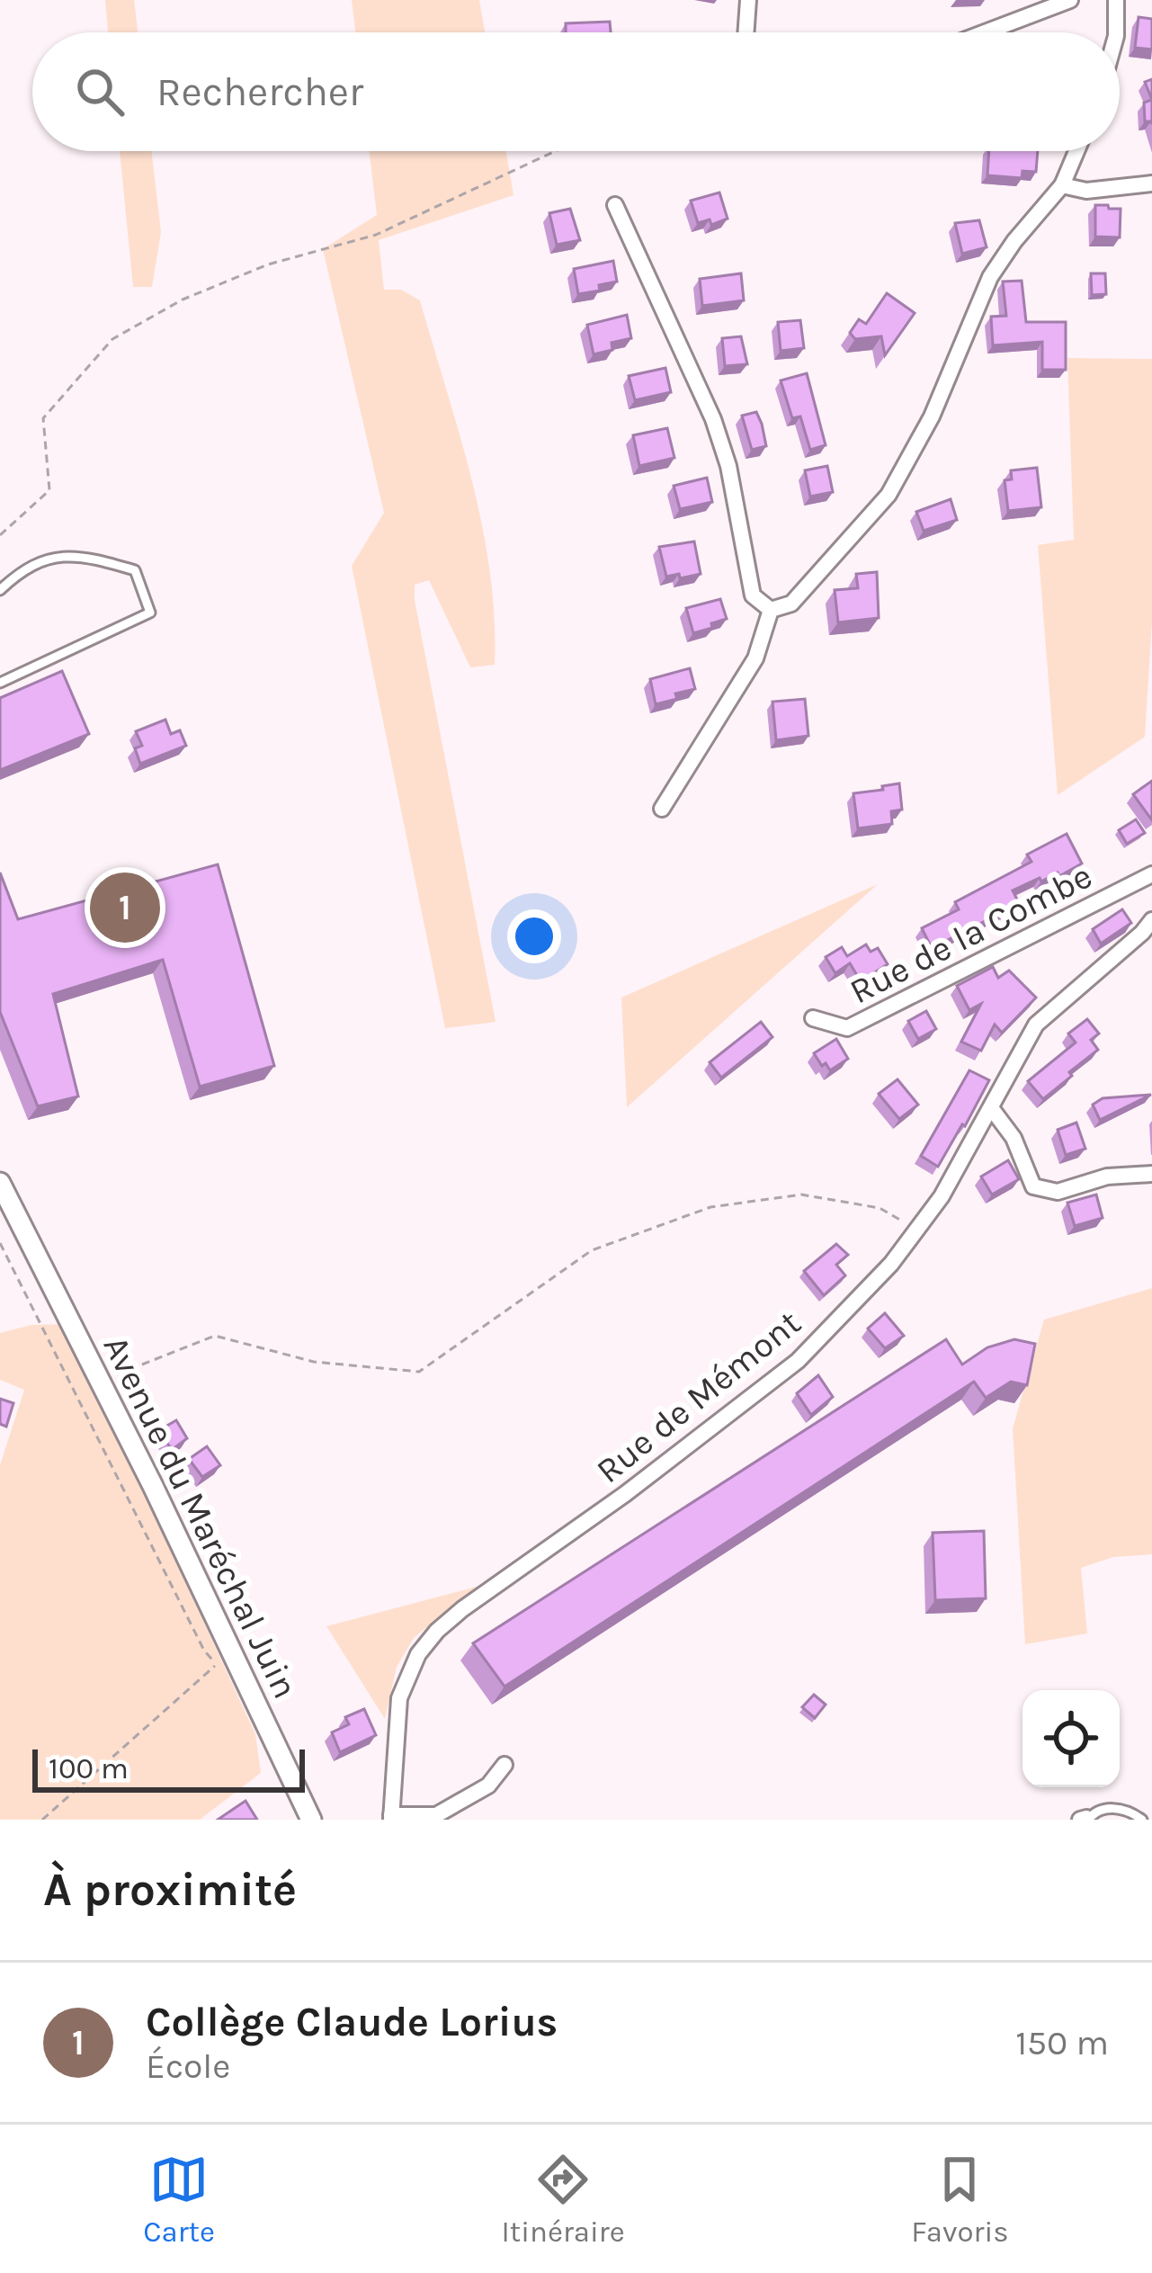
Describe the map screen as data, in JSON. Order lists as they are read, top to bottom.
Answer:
{
  "streets": {
    "street": ["Rue de la Combe", "Rue de Mémont", "Avenue du Maréchal Juin"]
  },
  "scale_bar": "100 m",
  "page": {
    "search": "Rechercher",
    "pins": "1",
    "scale": "100 m",
    "heading": "À proximité",
    "list": [
      {
        "mark": "1",
        "name": "Collège Claude Lorius",
        "note": "École",
        "value": "150 m"
      }
    ],
    "nav": ["Carte", "Itinéraire", "Favoris"]
  }
}
